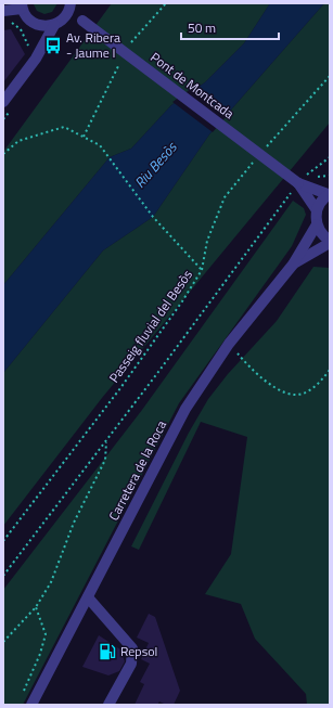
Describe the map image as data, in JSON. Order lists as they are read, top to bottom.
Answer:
{
  "streets": {
    "street": ["Pont de Montcada", "Carretera de la Roca"],
    "path": ["Passeig fluvial del Besòs"]
  },
  "water": ["Riu Besòs"],
  "places": {
    "bus stop": ["Av. Ribera - Jaume I"],
    "fuel station": ["Repsol"]
  },
  "scale_bar": "50 m"
}
